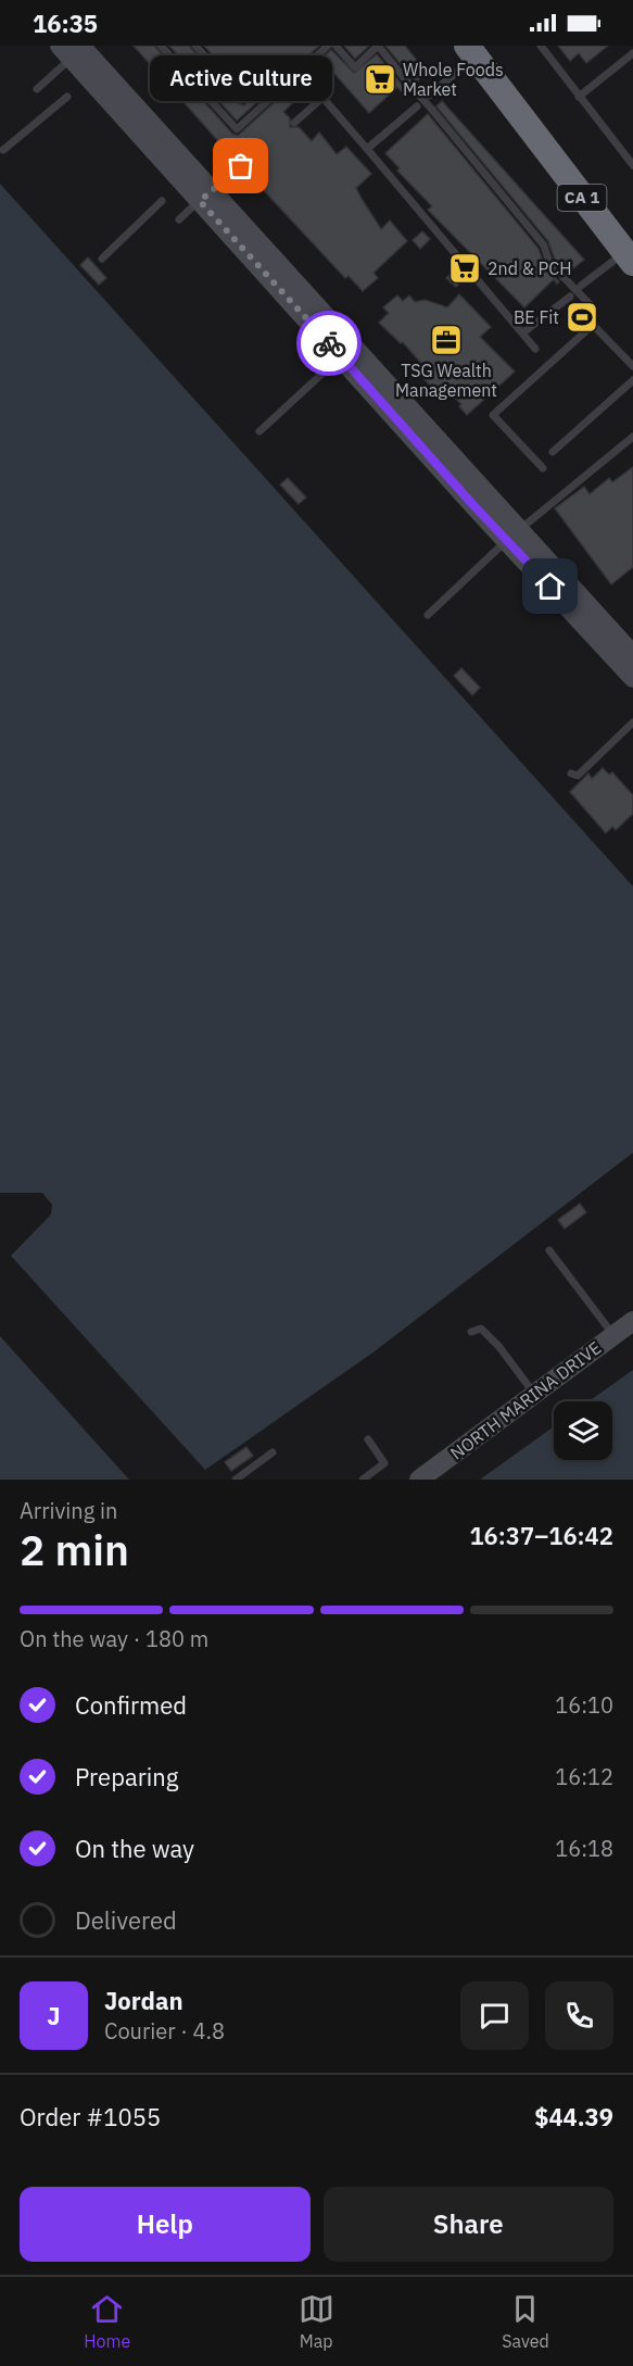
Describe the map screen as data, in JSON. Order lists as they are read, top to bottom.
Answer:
{
  "streets": {
    "highway": ["CA 1"],
    "main road": ["NORTH MARINA DRIVE"]
  },
  "places": {
    "supermarket": ["Whole Foods Market", "2nd & PCH"],
    "other": ["Active Culture"],
    "sports": ["BE Fit"],
    "office": ["TSG Wealth Management"]
  },
  "page": {
    "status": "16:35",
    "bubble": "Active Culture",
    "heading": ["2 min", "Arriving in", "16:37–16:42"],
    "panel": [
      "Jordan",
      "Courier · 4.8",
      "Order #1055",
      "$44.39"
    ],
    "bar": "On the way · 180 m",
    "list": [
      ["Confirmed", "16:10"],
      ["Preparing", "16:12"],
      ["On the way", "16:18"],
      "Delivered"
    ],
    "round": "J",
    "buttons": ["Help", "Share"],
    "tabs": ["Home", "Map", "Saved"]
  }
}
